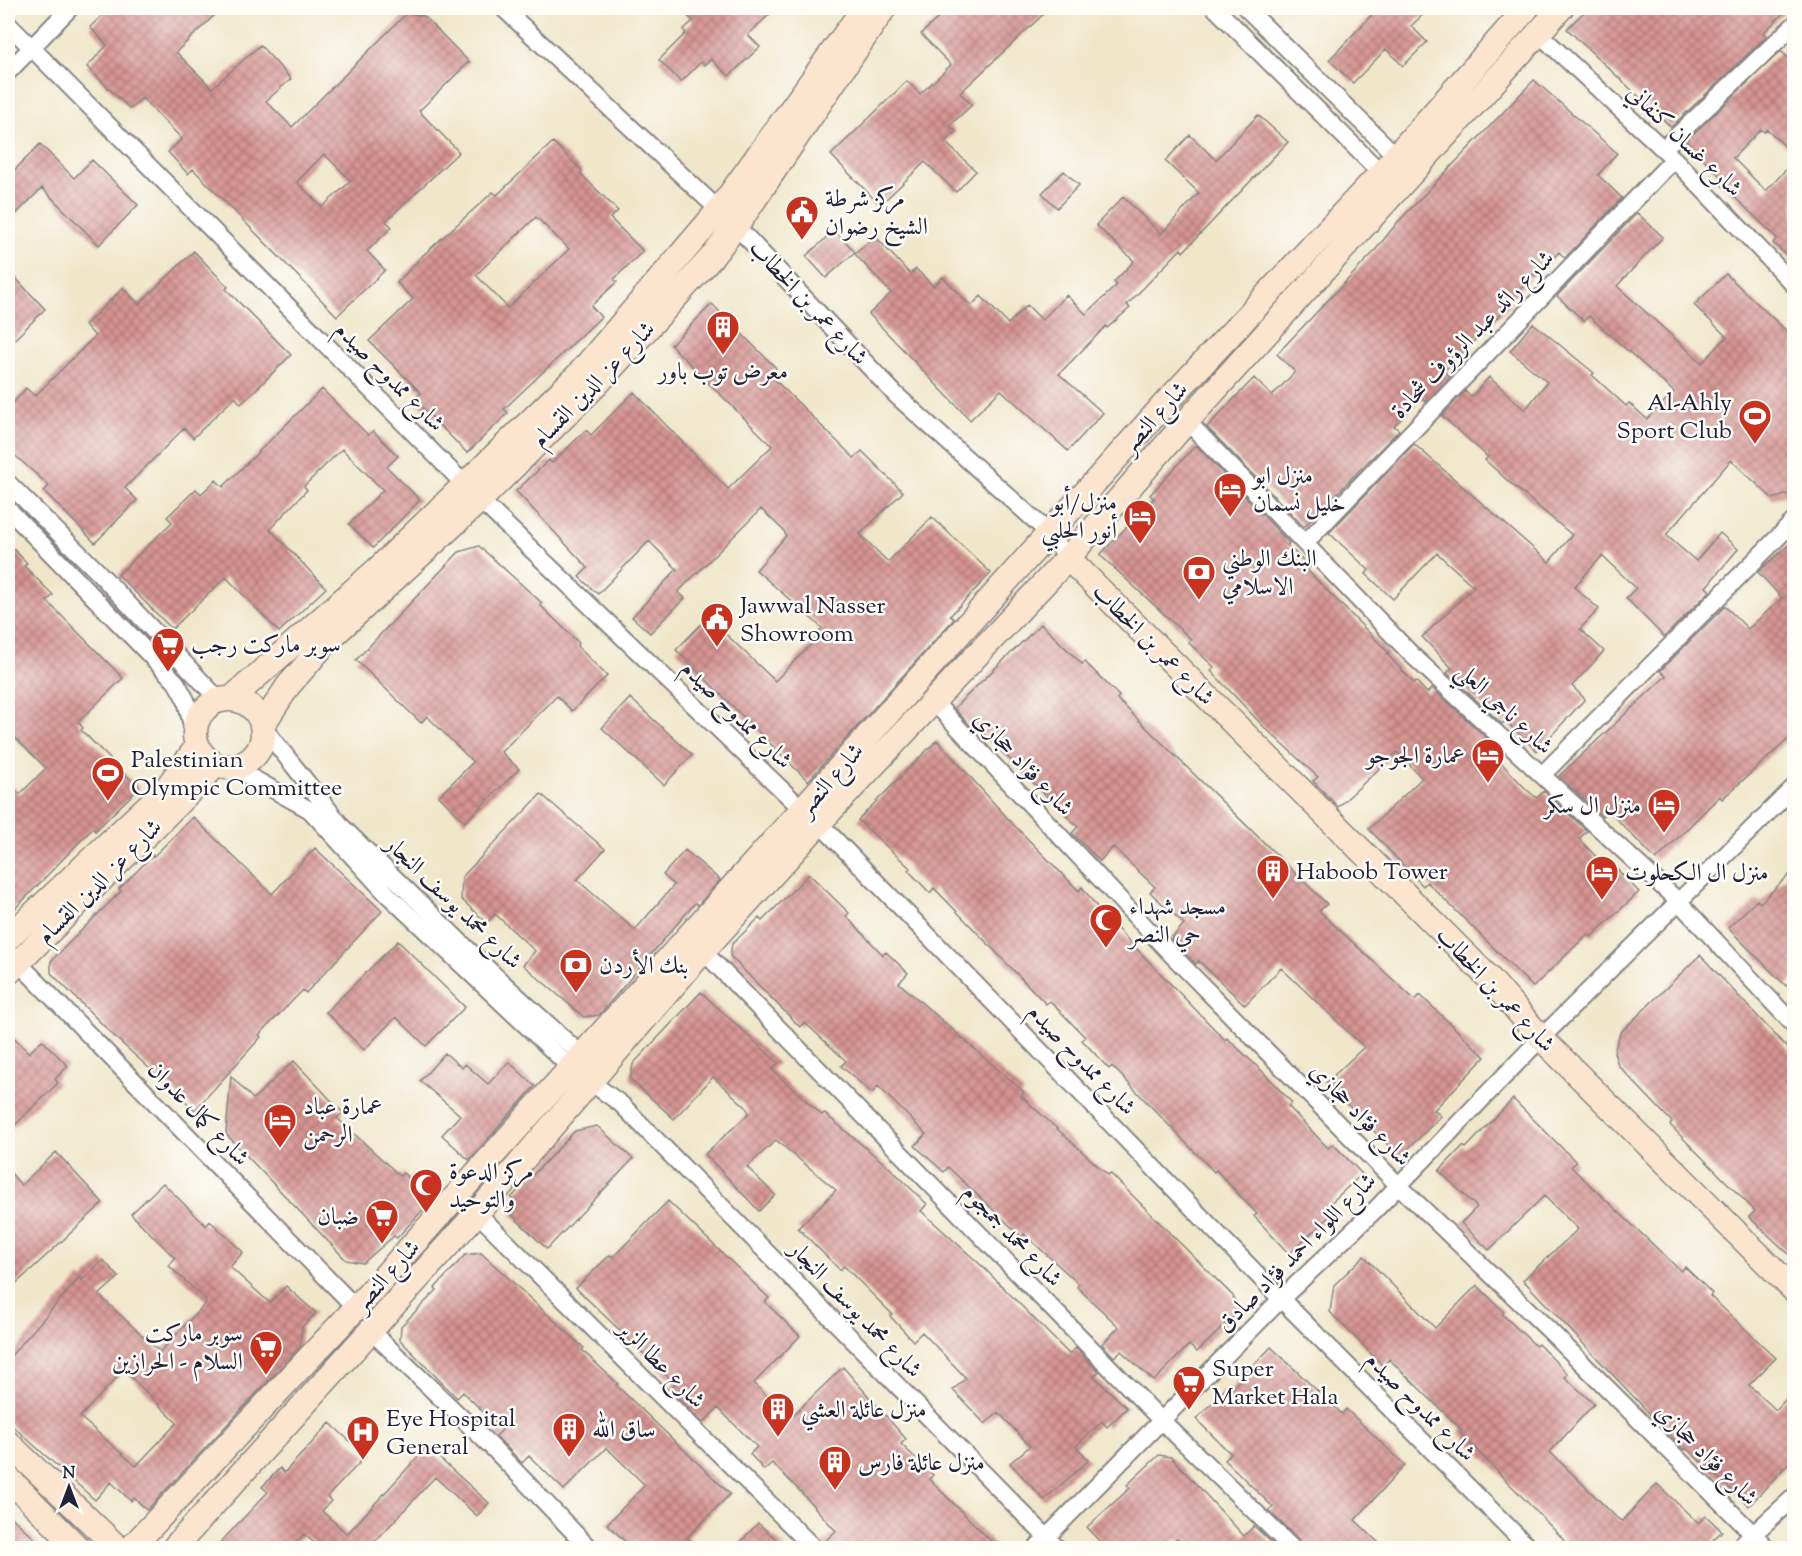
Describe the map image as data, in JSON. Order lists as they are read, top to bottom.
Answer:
{
  "streets": {
    "main road": ["شارع عمر بن الخطاب", "شارع عز الدين القسام", "شارع النصر"],
    "street": [
      "شارع غسان كنفاني",
      "شارع رائد عبد الرؤوف شحادة",
      "شارع ممدوح صيدم",
      "شارع ناجي العلي",
      "شارع فؤاد حجازي",
      "شارع محمد يوسف النجار",
      "شارع كمال عدوان",
      "شارع محمد جمجوم",
      "شارع اللواء احمد فؤاد صادق",
      "شارع عطا الزير"
    ]
  },
  "crossings": [
    ["شارع غسان كنفاني", "شارع رائد عبد الرؤوف شحادة"],
    ["شارع غسان كنفاني", "شارع النصر"],
    ["شارع عمر بن الخطاب", "شارع عز الدين القسام"],
    ["شارع عمر بن الخطاب", "شارع النصر"],
    ["شارع عمر بن الخطاب", "شارع اللواء احمد فؤاد صادق"],
    ["شارع رائد عبد الرؤوف شحادة", "شارع ناجي العلي"],
    ["شارع ممدوح صيدم", "شارع عز الدين القسام"],
    ["شارع ممدوح صيدم", "شارع النصر"],
    ["شارع ممدوح صيدم", "شارع اللواء احمد فؤاد صادق"],
    ["شارع عز الدين القسام", "شارع محمد يوسف النجار"],
    ["شارع عز الدين القسام", "شارع كمال عدوان"],
    ["شارع النصر", "شارع ناجي العلي"],
    ["شارع النصر", "شارع فؤاد حجازي"],
    ["شارع النصر", "شارع محمد يوسف النجار"],
    ["شارع النصر", "شارع كمال عدوان"],
    ["شارع النصر", "شارع محمد جمجوم"],
    ["شارع النصر", "شارع عطا الزير"],
    ["شارع ناجي العلي", "شارع اللواء احمد فؤاد صادق"],
    ["شارع فؤاد حجازي", "شارع اللواء احمد فؤاد صادق"],
    ["شارع محمد يوسف النجار", "شارع اللواء احمد فؤاد صادق"],
    ["شارع محمد جمجوم", "شارع اللواء احمد فؤاد صادق"]
  ],
  "places": {
    "public building": ["مركز شرطة الشيخ رضوان", "Jawwal Nasser Showroom"],
    "building": [
      "معرض توب باور",
      "Haboob Tower",
      "منزل عائلة العشي",
      "ساق الله",
      "منزل عائلة فارس"
    ],
    "sports": ["Al-Ahly Sport Club", "Palestinian Olympic Committee"],
    "hotel": [
      "منزل ابو خليل نسمان",
      "منزل/أبو أنور الحلبي",
      "عمارة الجوجو",
      "منزل ال سكر",
      "منزل ال الكحلوت",
      "عمارة عباد الرحمن"
    ],
    "bank": ["البنك الوطني الاسلامي", "بنك الأردن"],
    "supermarket": [
      "سوبر ماركت رجب",
      "ضبان",
      "سوبر ماركت السلام - الحرازين",
      "Super Market Hala"
    ],
    "mosque": ["مسجد شهداء حي النصر", "مركز الدعوة والتوحيد"],
    "hospital": ["Eye Hospital General"]
  },
  "north": "top"
}
